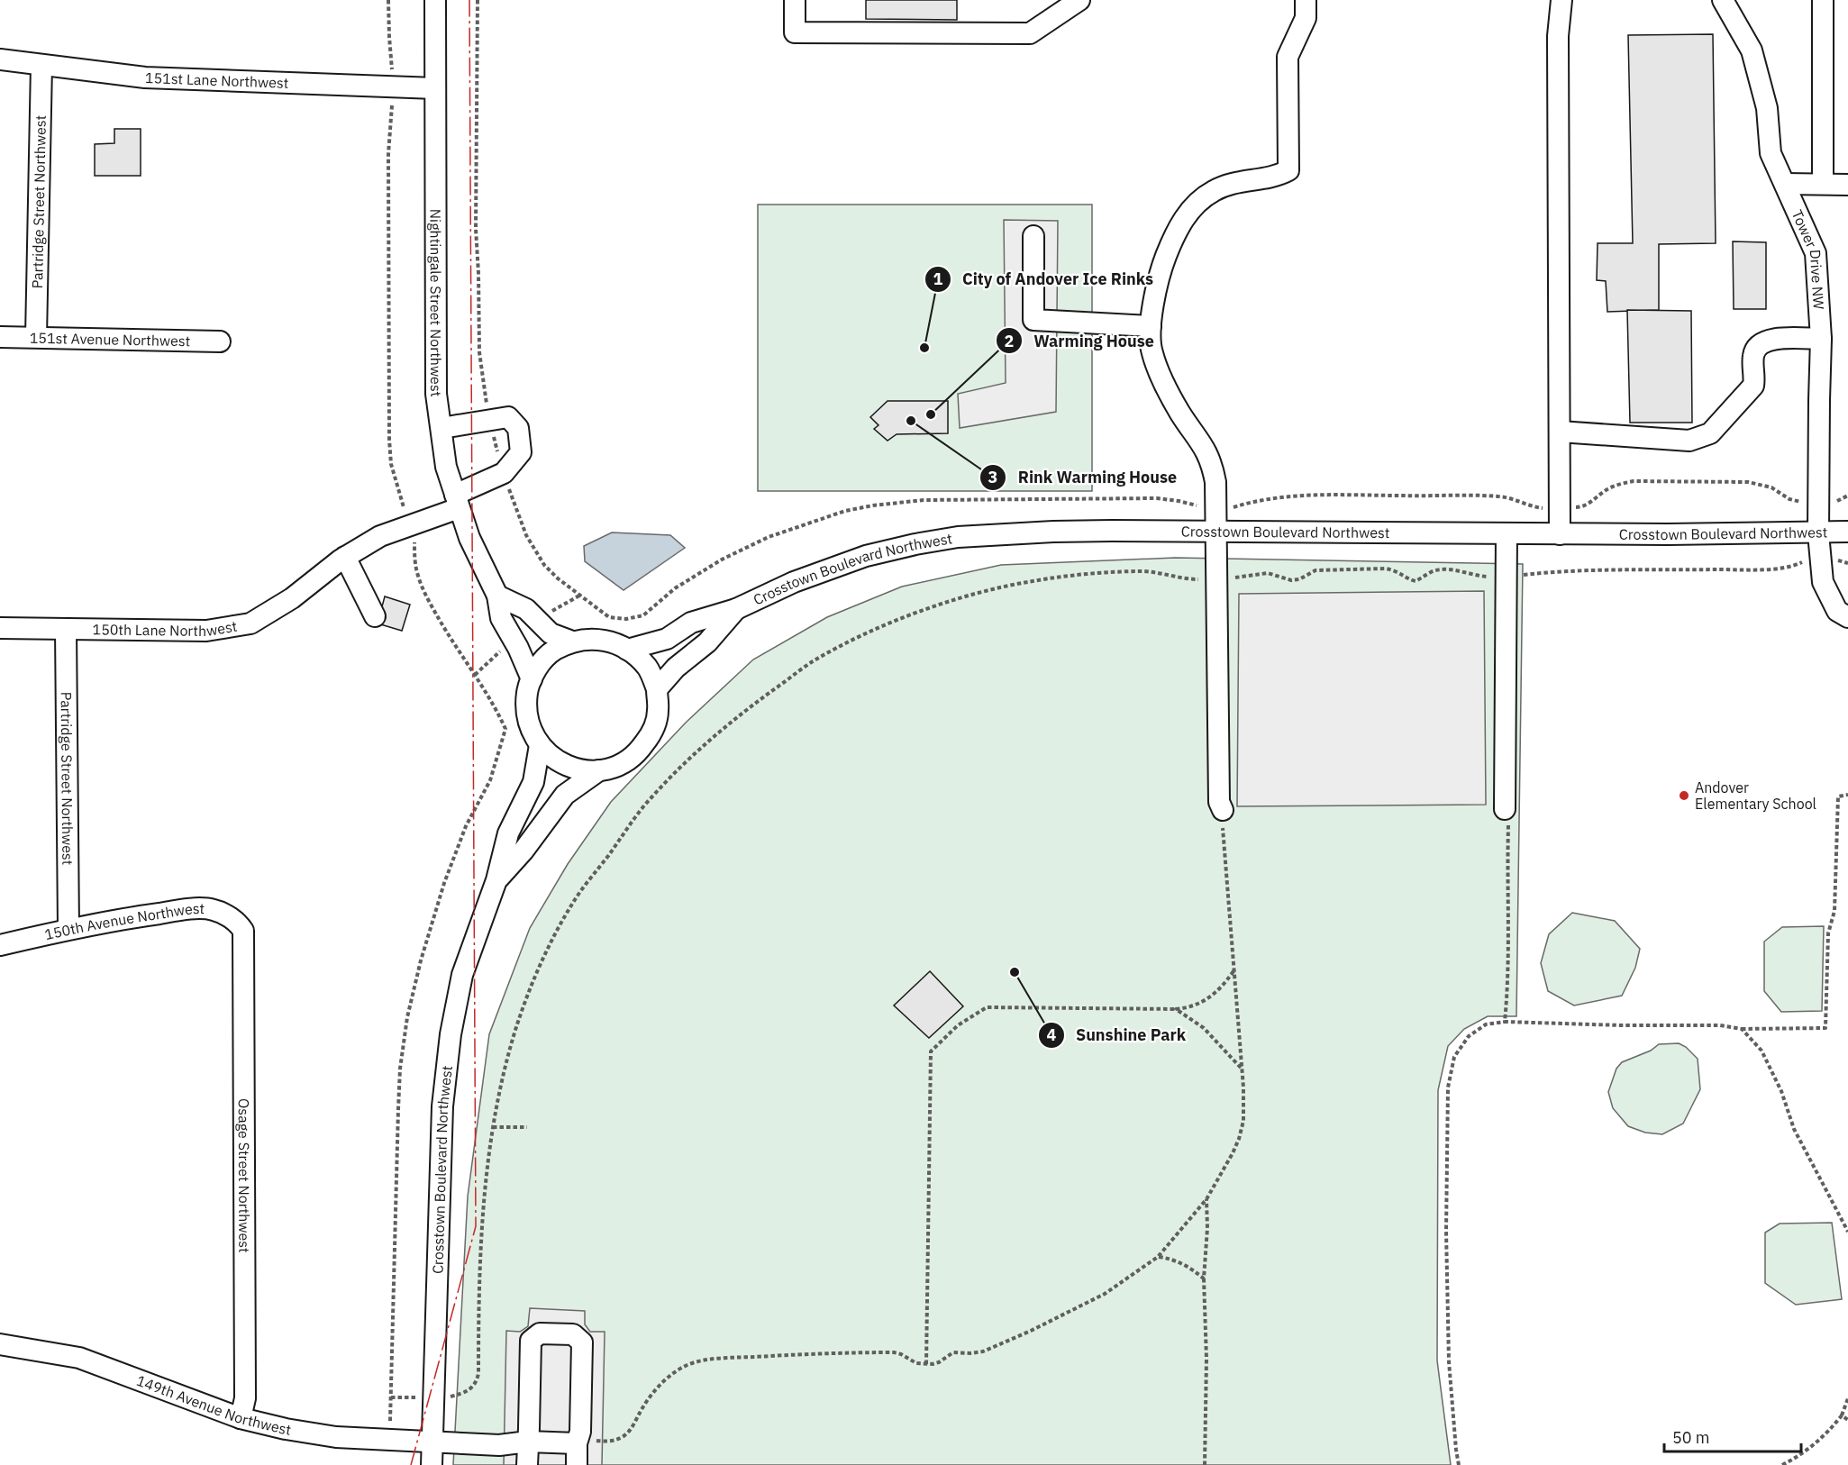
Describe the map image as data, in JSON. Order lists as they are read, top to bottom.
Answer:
{
  "streets": {
    "street": [
      "151st Lane Northwest",
      "Partridge Street Northwest",
      "Tower Drive NW",
      "Nightingale Street Northwest",
      "151st Avenue Northwest",
      "Crosstown Boulevard Northwest",
      "150th Lane Northwest",
      "150th Avenue Northwest",
      "Osage Street Northwest",
      "149th Avenue Northwest"
    ]
  },
  "crossings": [
    ["151st Lane Northwest", "Partridge Street Northwest"],
    ["151st Lane Northwest", "Nightingale Street Northwest"],
    ["Partridge Street Northwest", "151st Avenue Northwest"],
    ["Partridge Street Northwest", "150th Lane Northwest"],
    ["Partridge Street Northwest", "150th Avenue Northwest"],
    ["Tower Drive NW", "Crosstown Boulevard Northwest"],
    ["Nightingale Street Northwest", "Crosstown Boulevard Northwest"],
    ["Nightingale Street Northwest", "150th Lane Northwest"],
    ["Crosstown Boulevard Northwest", "149th Avenue Northwest"],
    ["150th Avenue Northwest", "Osage Street Northwest"],
    ["Osage Street Northwest", "149th Avenue Northwest"]
  ],
  "places": [
    "City of Andover Ice Rinks",
    "Warming House",
    "Rink Warming House",
    "Andover Elementary School",
    "Sunshine Park"
  ],
  "scale_bar": "50 m"
}
